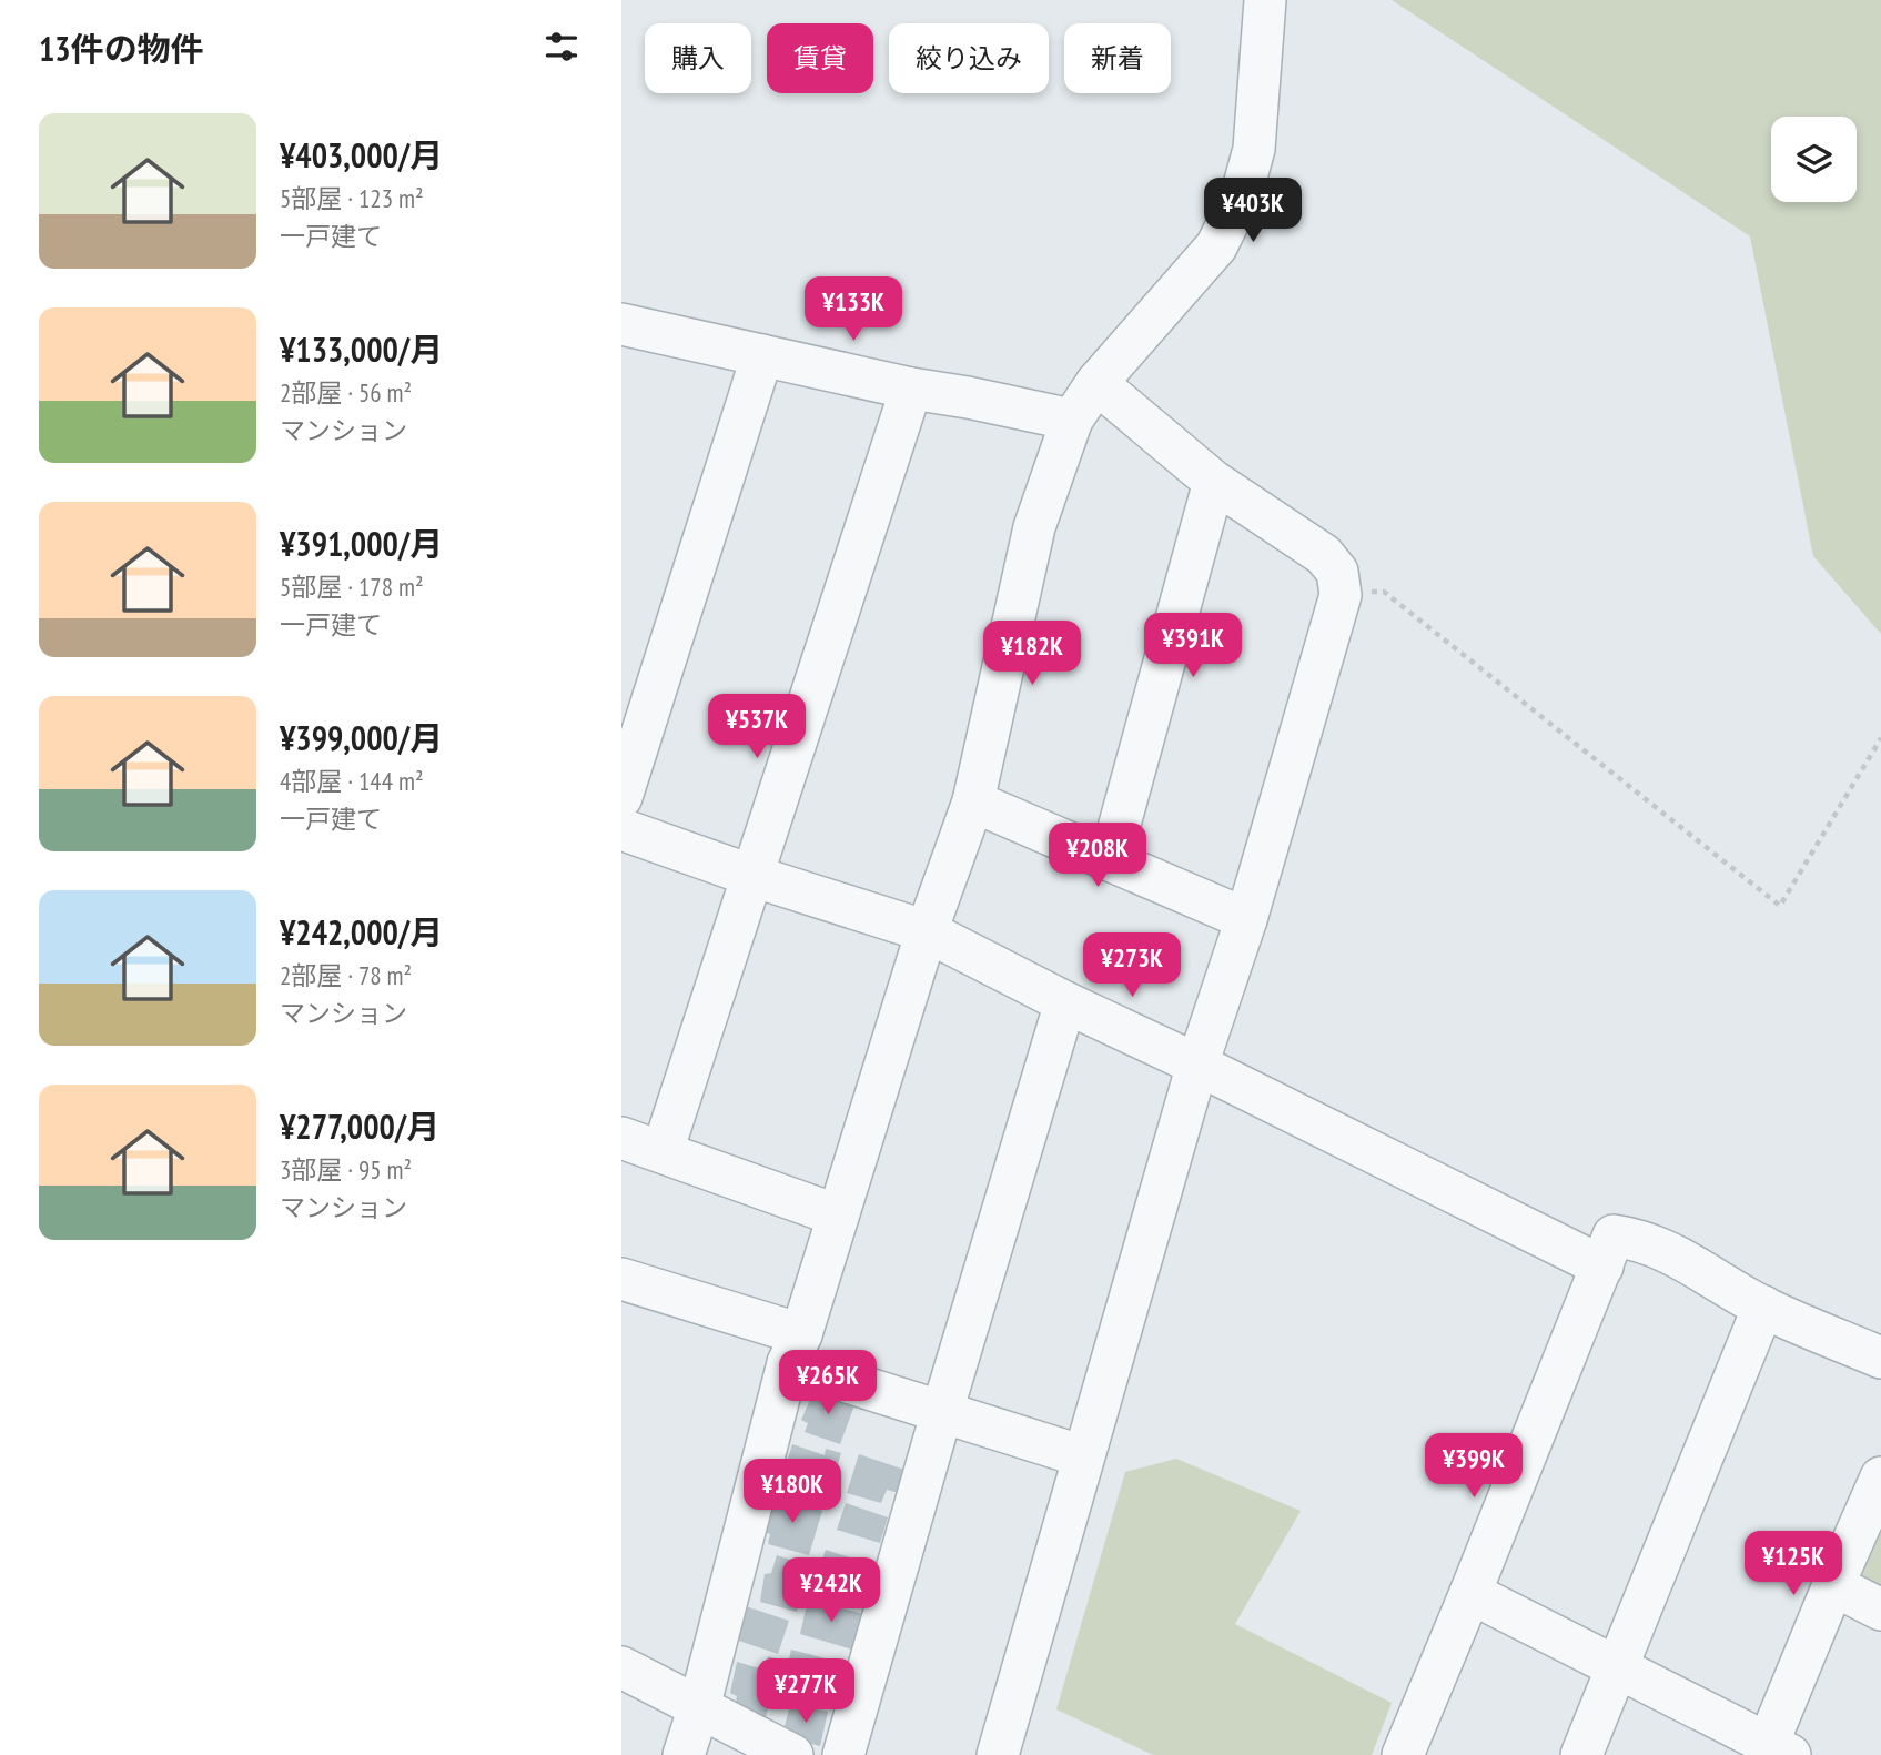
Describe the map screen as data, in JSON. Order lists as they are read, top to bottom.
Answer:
{
  "page": {
    "heading": "13件の物件",
    "chip": [
      "購入",
      "賃貸",
      "絞り込み",
      "新着"
    ],
    "list": [
      {
        "name": "¥403,000/月",
        "note": "5部屋 · 123 m² · 一戸建て"
      },
      {
        "name": "¥133,000/月",
        "note": "2部屋 · 56 m² · マンション"
      },
      {
        "name": "¥391,000/月",
        "note": "5部屋 · 178 m² · 一戸建て"
      },
      {
        "name": "¥399,000/月",
        "note": "4部屋 · 144 m² · 一戸建て"
      },
      {
        "name": "¥242,000/月",
        "note": "2部屋 · 78 m² · マンション"
      },
      {
        "name": "¥277,000/月",
        "note": "3部屋 · 95 m² · マンション"
      }
    ],
    "price": [
      "¥403K",
      "¥133K",
      "¥391K",
      "¥182K",
      "¥537K",
      "¥208K",
      "¥273K",
      "¥265K",
      "¥399K",
      "¥180K",
      "¥125K",
      "¥242K",
      "¥277K"
    ]
  }
}
